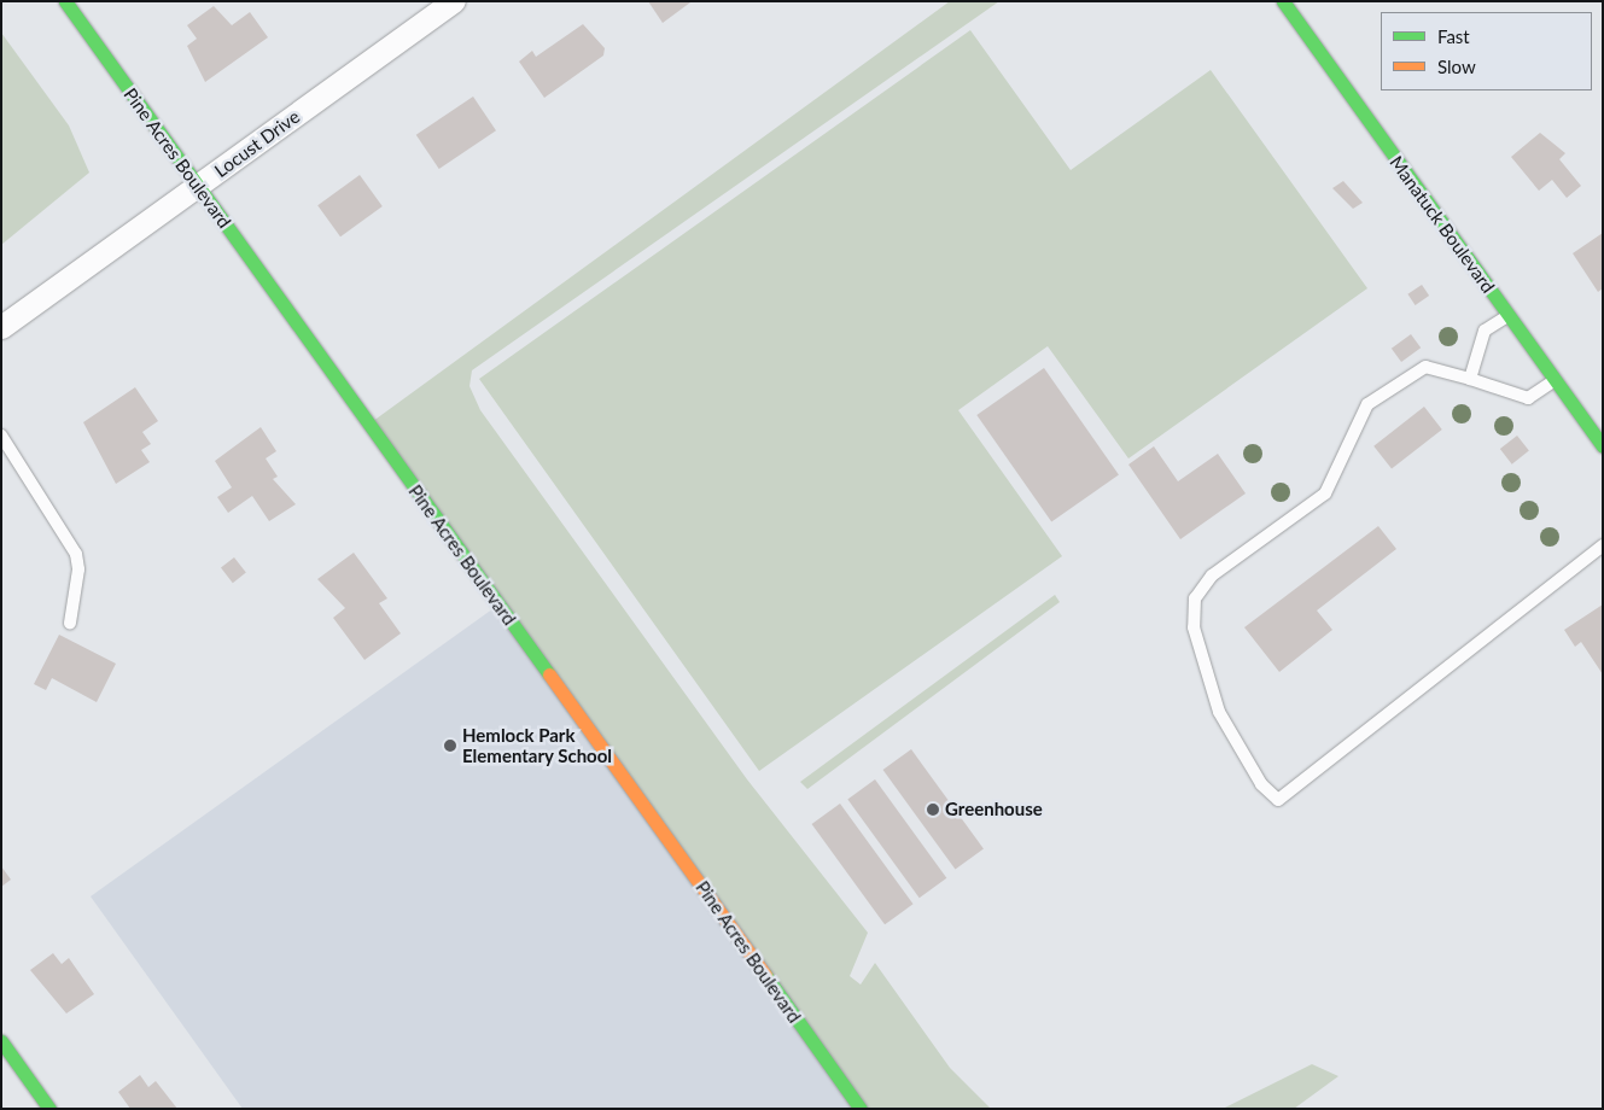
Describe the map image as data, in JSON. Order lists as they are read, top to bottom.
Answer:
{
  "streets": {
    "street": ["Locust Drive", "Pine Acres Boulevard", "Manatuck Boulevard"]
  },
  "crossings": [
    ["Locust Drive", "Pine Acres Boulevard"]
  ],
  "places": ["Hemlock Park Elementary School", "Greenhouse"],
  "legend": ["Fast", "Slow"]
}
